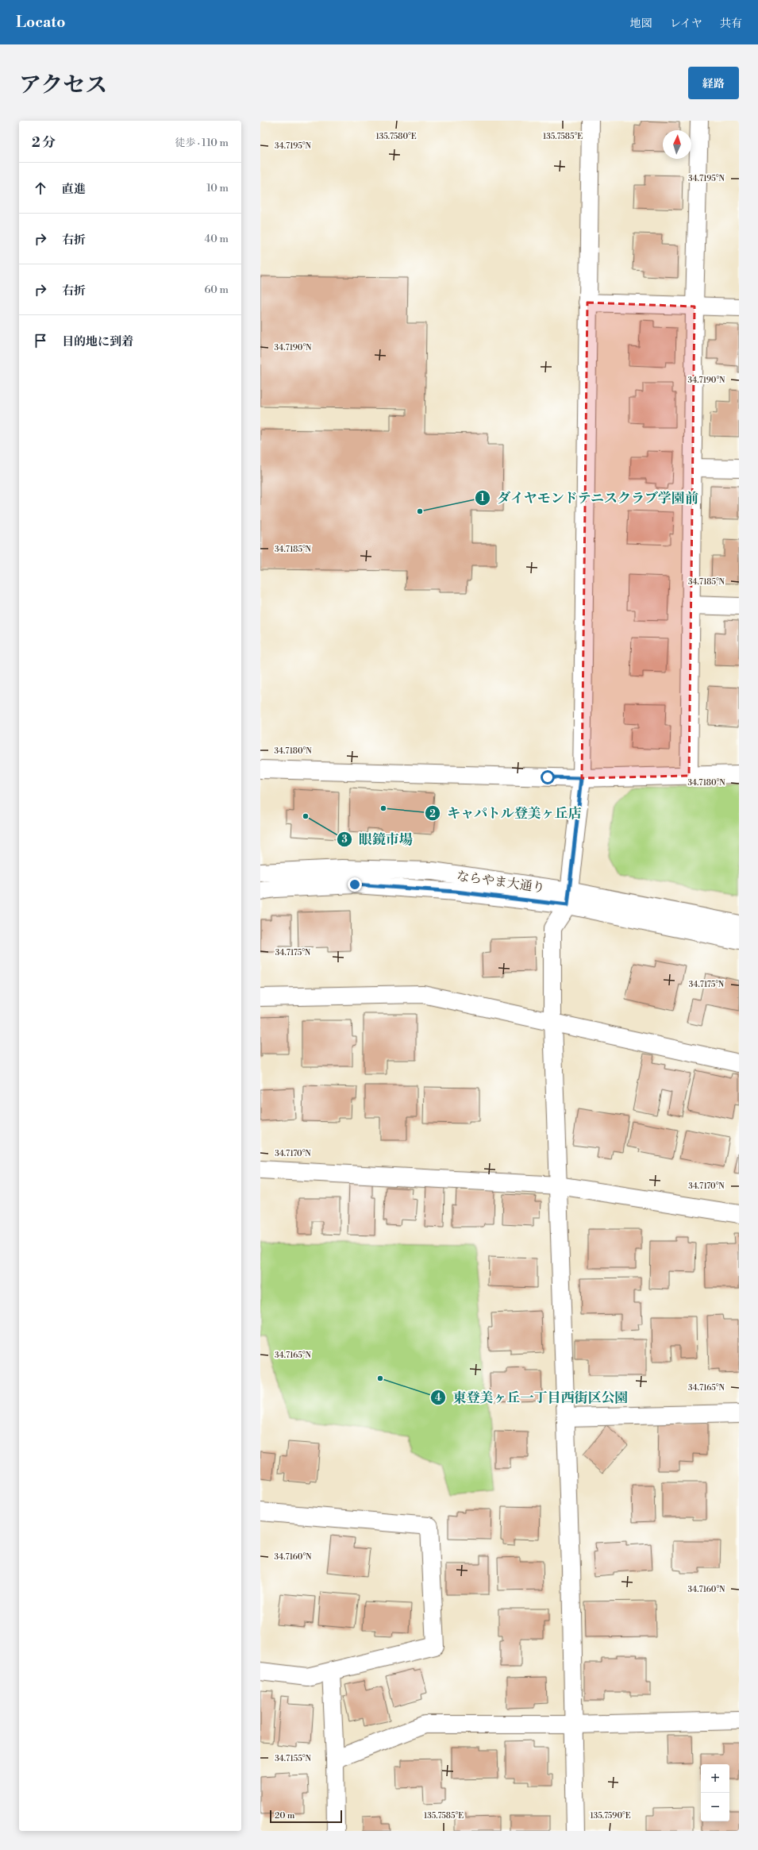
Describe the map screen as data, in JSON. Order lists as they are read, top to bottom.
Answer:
{
  "streets": {
    "street": ["ならやま大通り"]
  },
  "places": [
    "ダイヤモンドテニスクラブ学園前",
    "キャパトル登美ヶ丘店",
    "眼鏡市場",
    "東登美ヶ丘一丁目西街区公園"
  ],
  "scale_bar": "20 m",
  "north": "top",
  "page": {
    "header": "Locato",
    "nav": ["地図", "レイヤ", "共有"],
    "title": "アクセス",
    "buttons": "経路",
    "heading": ["2 分", "徒歩 · 110 m"],
    "list": [
      ["直進", "10 m"],
      ["右折", "40 m"],
      ["右折", "60 m"],
      "目的地に到着"
    ],
    "map_buttons": ["+", "−"],
    "scale": "20 m"
  },
  "coordinates": [
    "135.7580°E",
    "135.7585°E",
    "34.7195°N",
    "34.7190°N",
    "34.7185°N",
    "34.7180°N",
    "34.7175°N",
    "34.7170°N",
    "34.7165°N",
    "34.7160°N",
    "34.7155°N",
    "135.7590°E"
  ]
}
